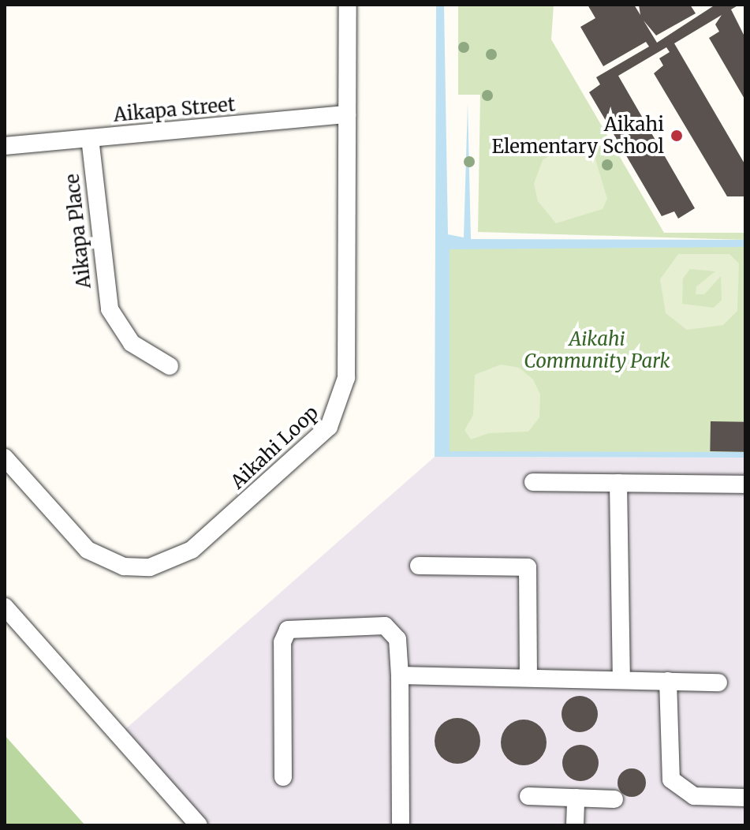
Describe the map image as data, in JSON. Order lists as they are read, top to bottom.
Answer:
{
  "streets": {
    "street": ["Aikapa Street", "Aikapa Place", "Aikahi Loop"]
  },
  "crossings": [
    ["Aikapa Street", "Aikapa Place"],
    ["Aikapa Street", "Aikahi Loop"]
  ],
  "parks": ["Aikahi Community Park"],
  "places": ["Aikahi Elementary School"]
}
